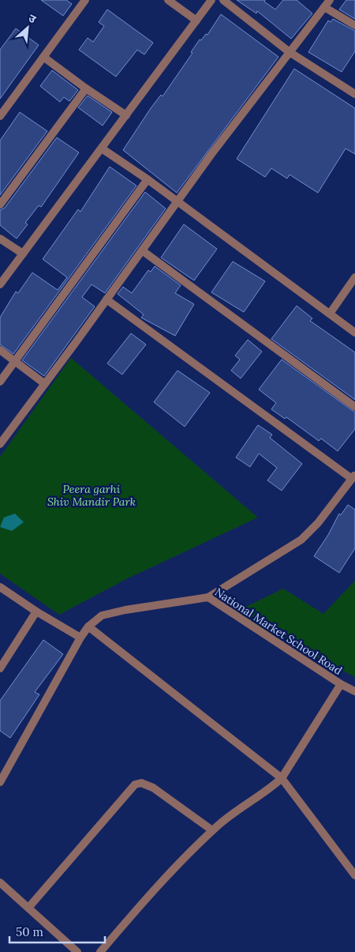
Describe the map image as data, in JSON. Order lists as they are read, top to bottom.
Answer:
{
  "streets": {
    "street": ["National Market School Road"]
  },
  "parks": ["Peera garhi Shiv Mandir Park"],
  "scale_bar": "50 m",
  "north": "top right"
}
